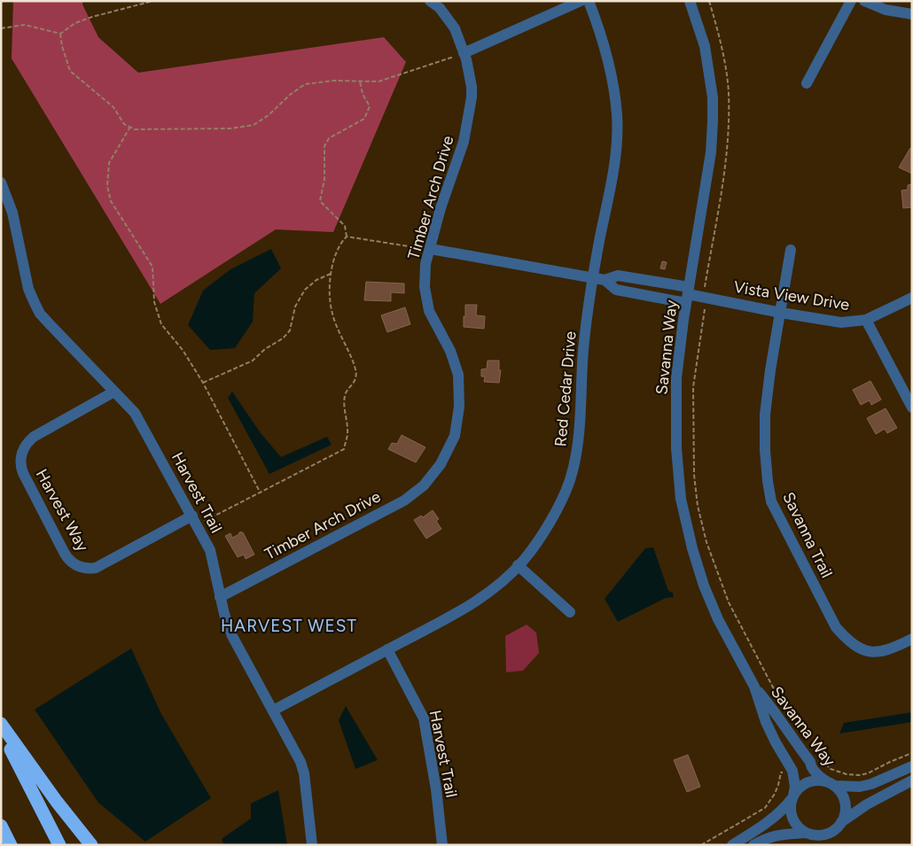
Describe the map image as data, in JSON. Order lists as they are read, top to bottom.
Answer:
{
  "streets": {
    "street": [
      "Timber Arch Drive",
      "Vista View Drive",
      "Savanna Way",
      "Red Cedar Drive",
      "Harvest Trail",
      "Harvest Way",
      "Savanna Trail"
    ]
  },
  "crossings": [
    ["Timber Arch Drive", "Vista View Drive"],
    ["Timber Arch Drive", "Harvest Trail"],
    ["Vista View Drive", "Savanna Way"],
    ["Vista View Drive", "Red Cedar Drive"],
    ["Vista View Drive", "Savanna Trail"],
    ["Red Cedar Drive", "Harvest Trail"],
    ["Harvest Trail", "Harvest Way"]
  ],
  "districts": ["HARVEST WEST"]
}
